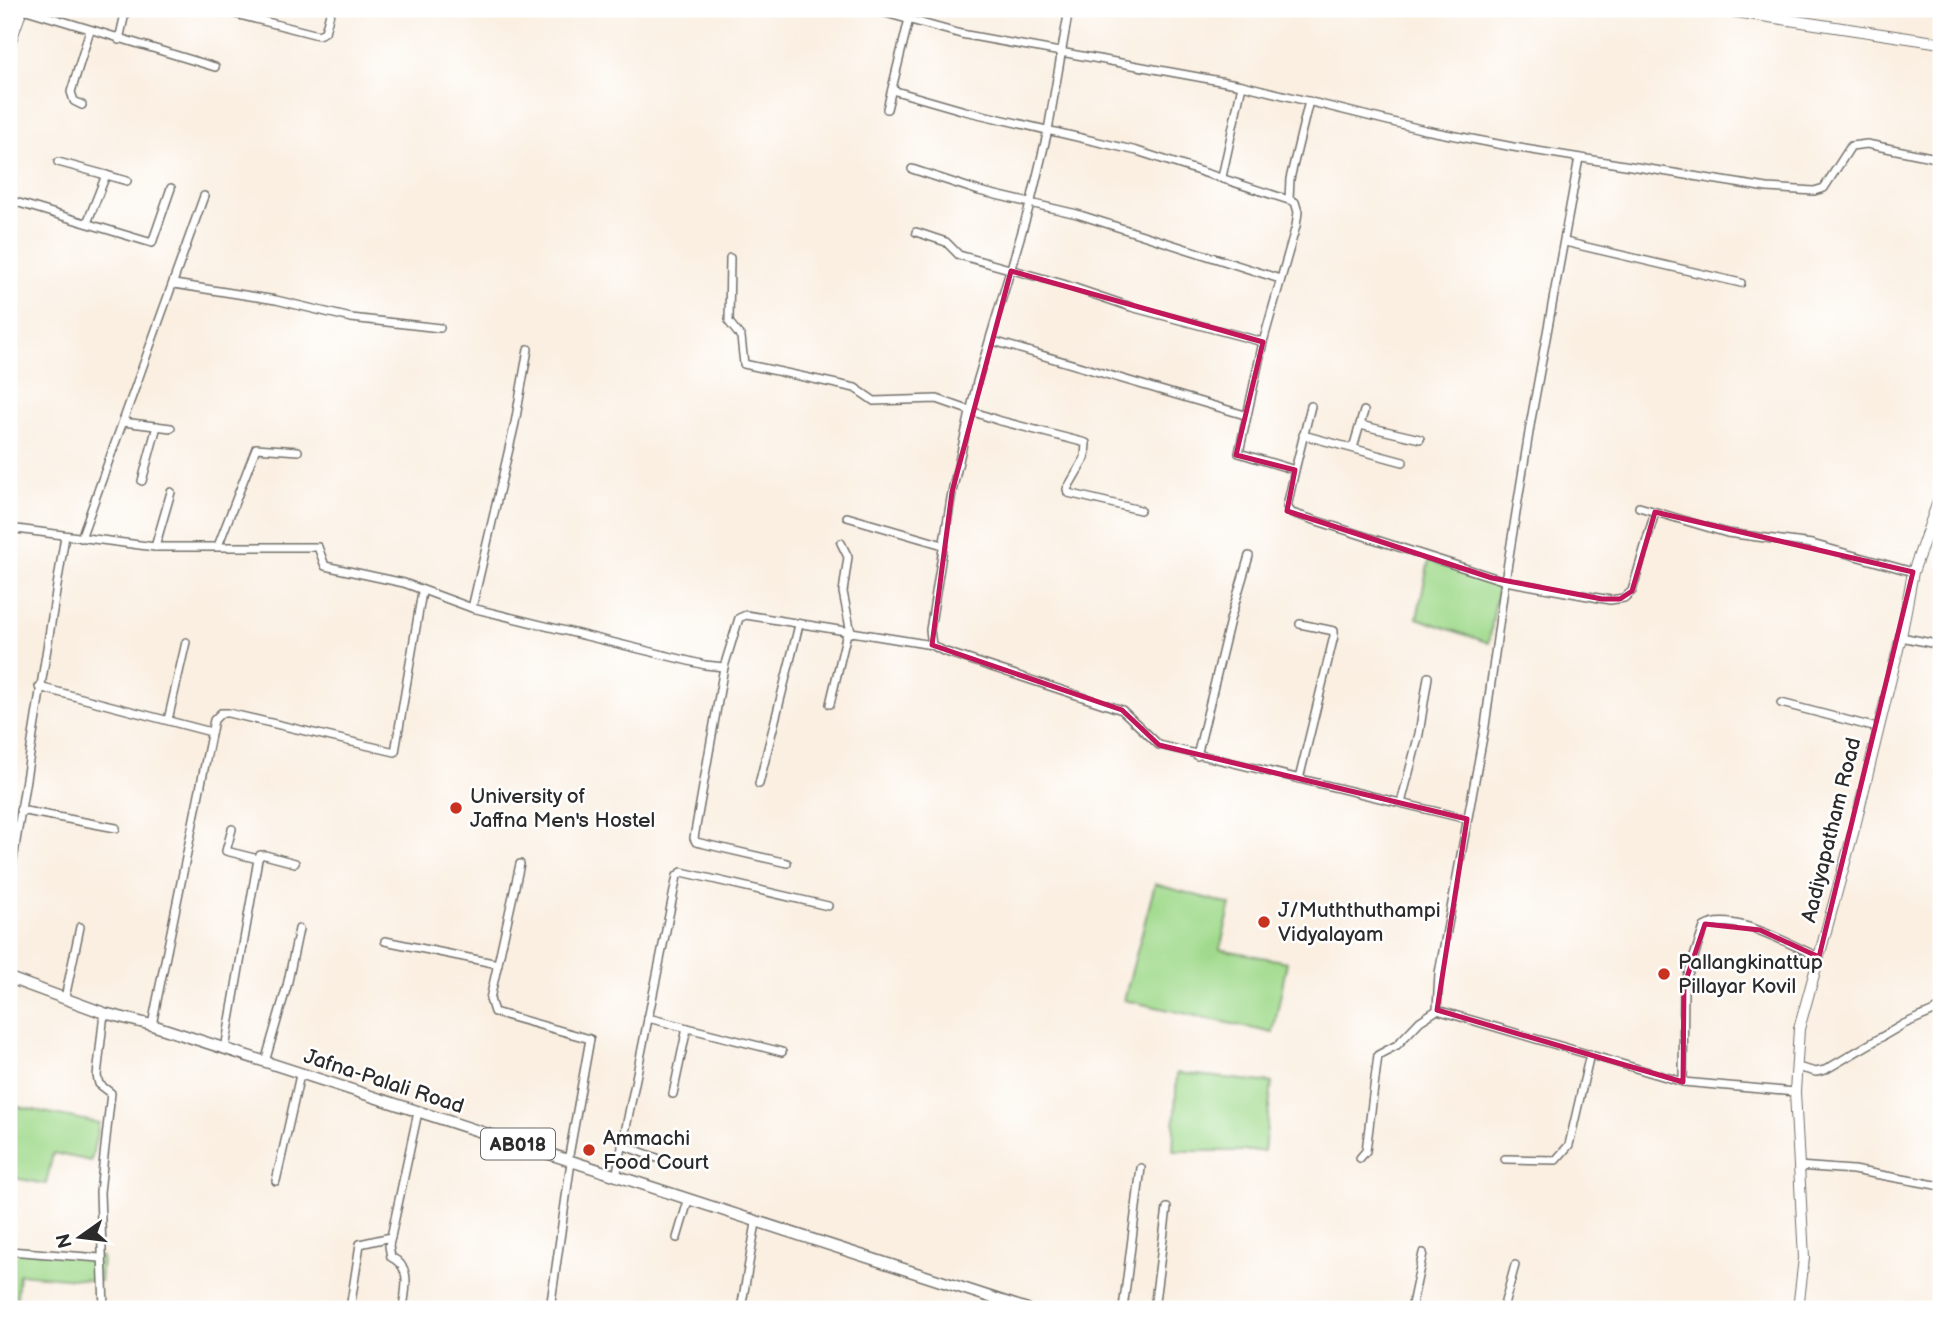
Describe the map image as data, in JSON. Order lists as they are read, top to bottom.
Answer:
{
  "streets": {
    "main road": ["Jafna-Palali Road", "AB018"],
    "street": ["Aadiyapatham Road"]
  },
  "places": [
    "University of Jaffna Men's Hostel",
    "J/Muththuthampi Vidyalayam",
    "Pallangkinattup Pillayar Kovil",
    "Ammachi Food Court"
  ],
  "north": "left"
}
